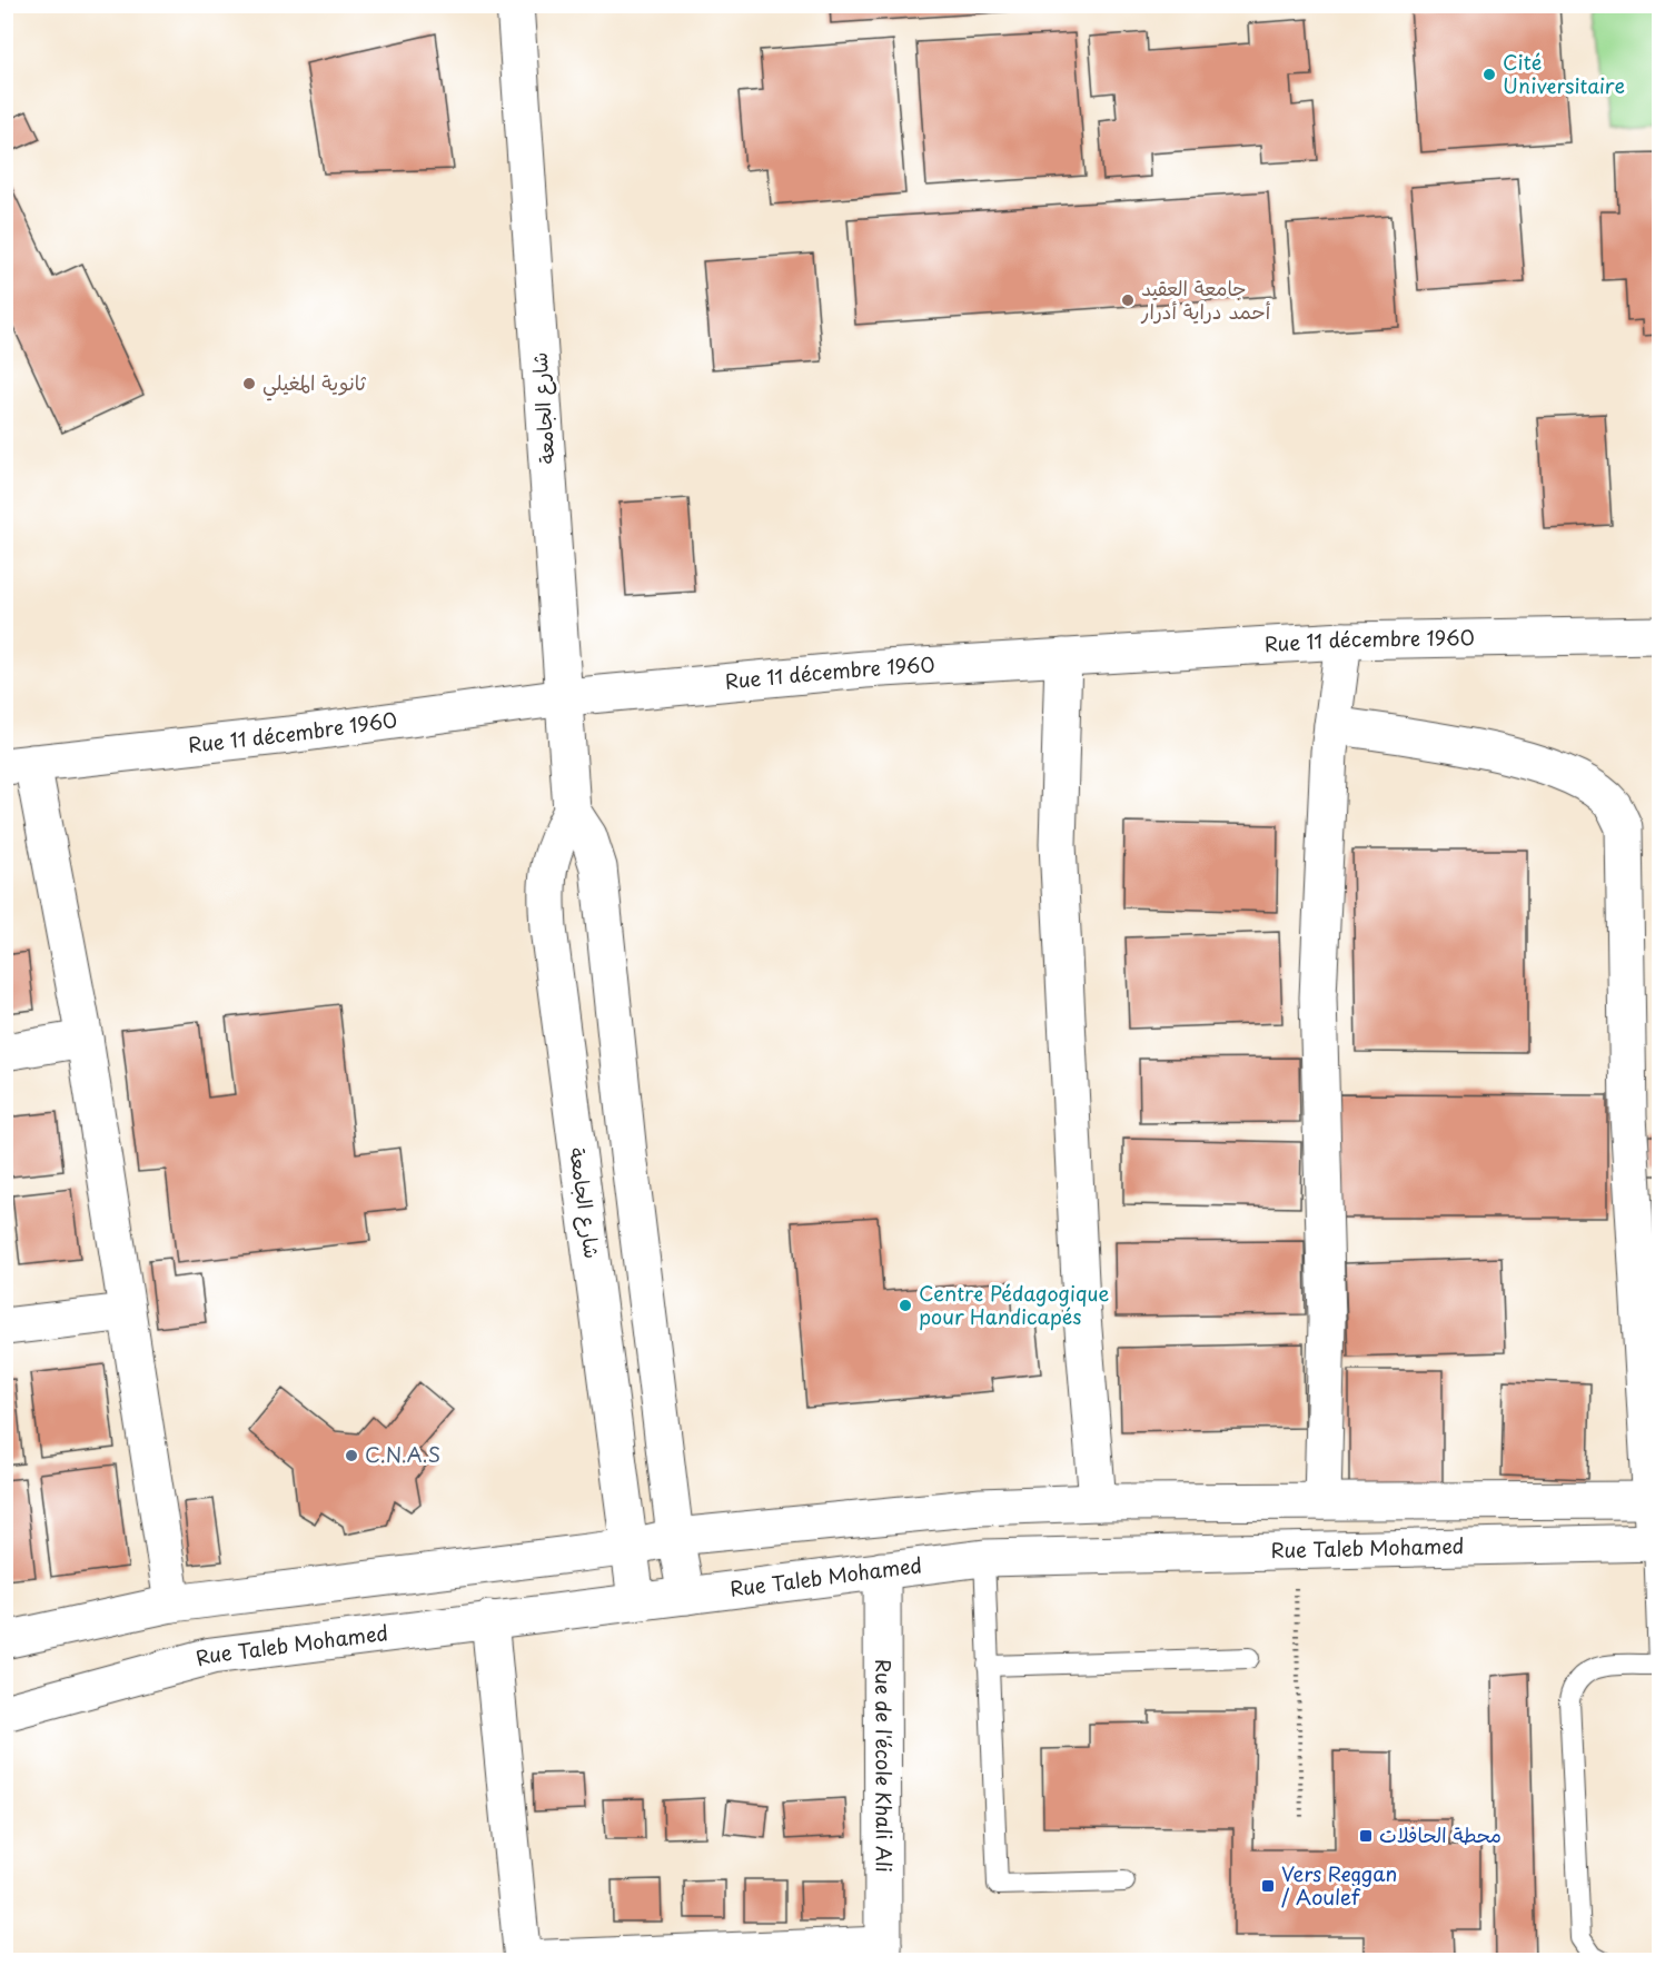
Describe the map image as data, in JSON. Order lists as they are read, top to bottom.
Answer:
{
  "streets": {
    "street": [
      "شارع الجامعة",
      "Rue 11 décembre 1960",
      "Rue Taleb Mohamed",
      "Rue de l'école Khali Ali"
    ]
  },
  "crossings": [
    ["شارع الجامعة", "Rue 11 décembre 1960"],
    ["شارع الجامعة", "Rue Taleb Mohamed"],
    ["Rue Taleb Mohamed", "Rue de l'école Khali Ali"]
  ],
  "places": {
    "other": [
      "Cité Universitaire",
      "جامعة العقيد أحمد دراية أدرار",
      "ثانوية المغيلي",
      "Centre Pédagogique pour Handicapés",
      "C.N.A.S"
    ],
    "transit": ["محطة الحافلات", "Vers Reggan / Aoulef"]
  }
}
